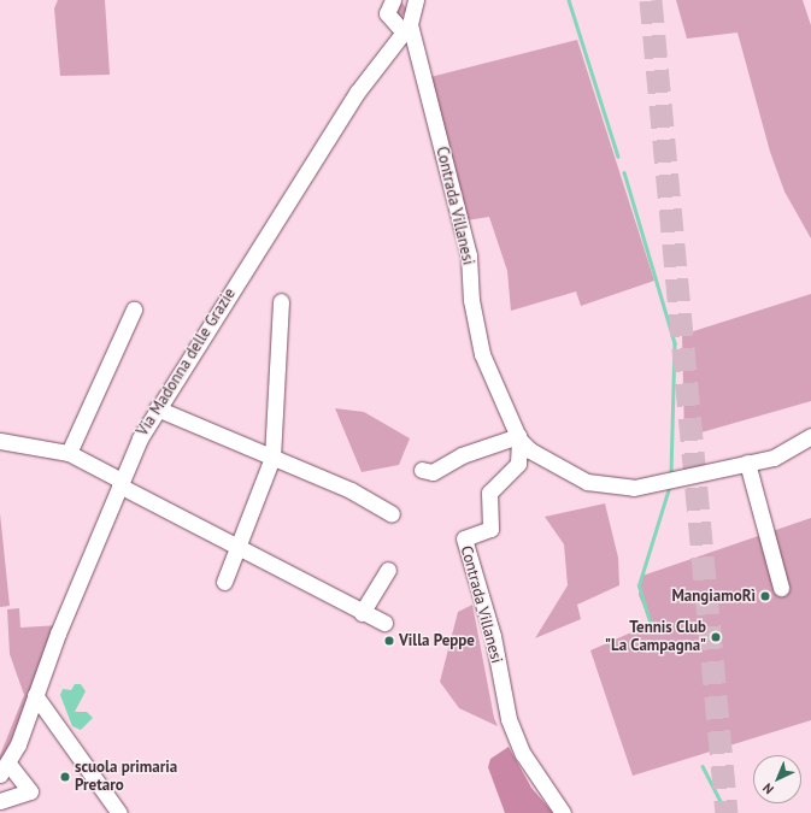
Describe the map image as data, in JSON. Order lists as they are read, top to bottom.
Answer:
{
  "streets": {
    "street": ["Contrada Villanesi", "Via Madonna delle Grazie"]
  },
  "crossings": [
    ["Contrada Villanesi", "Via Madonna delle Grazie"]
  ],
  "places": [
    "MangiamoRì",
    "Tennis Club \"La Campagna\"",
    "Villa Peppe",
    "scuola primaria Pretaro"
  ],
  "north": "bottom left"
}
